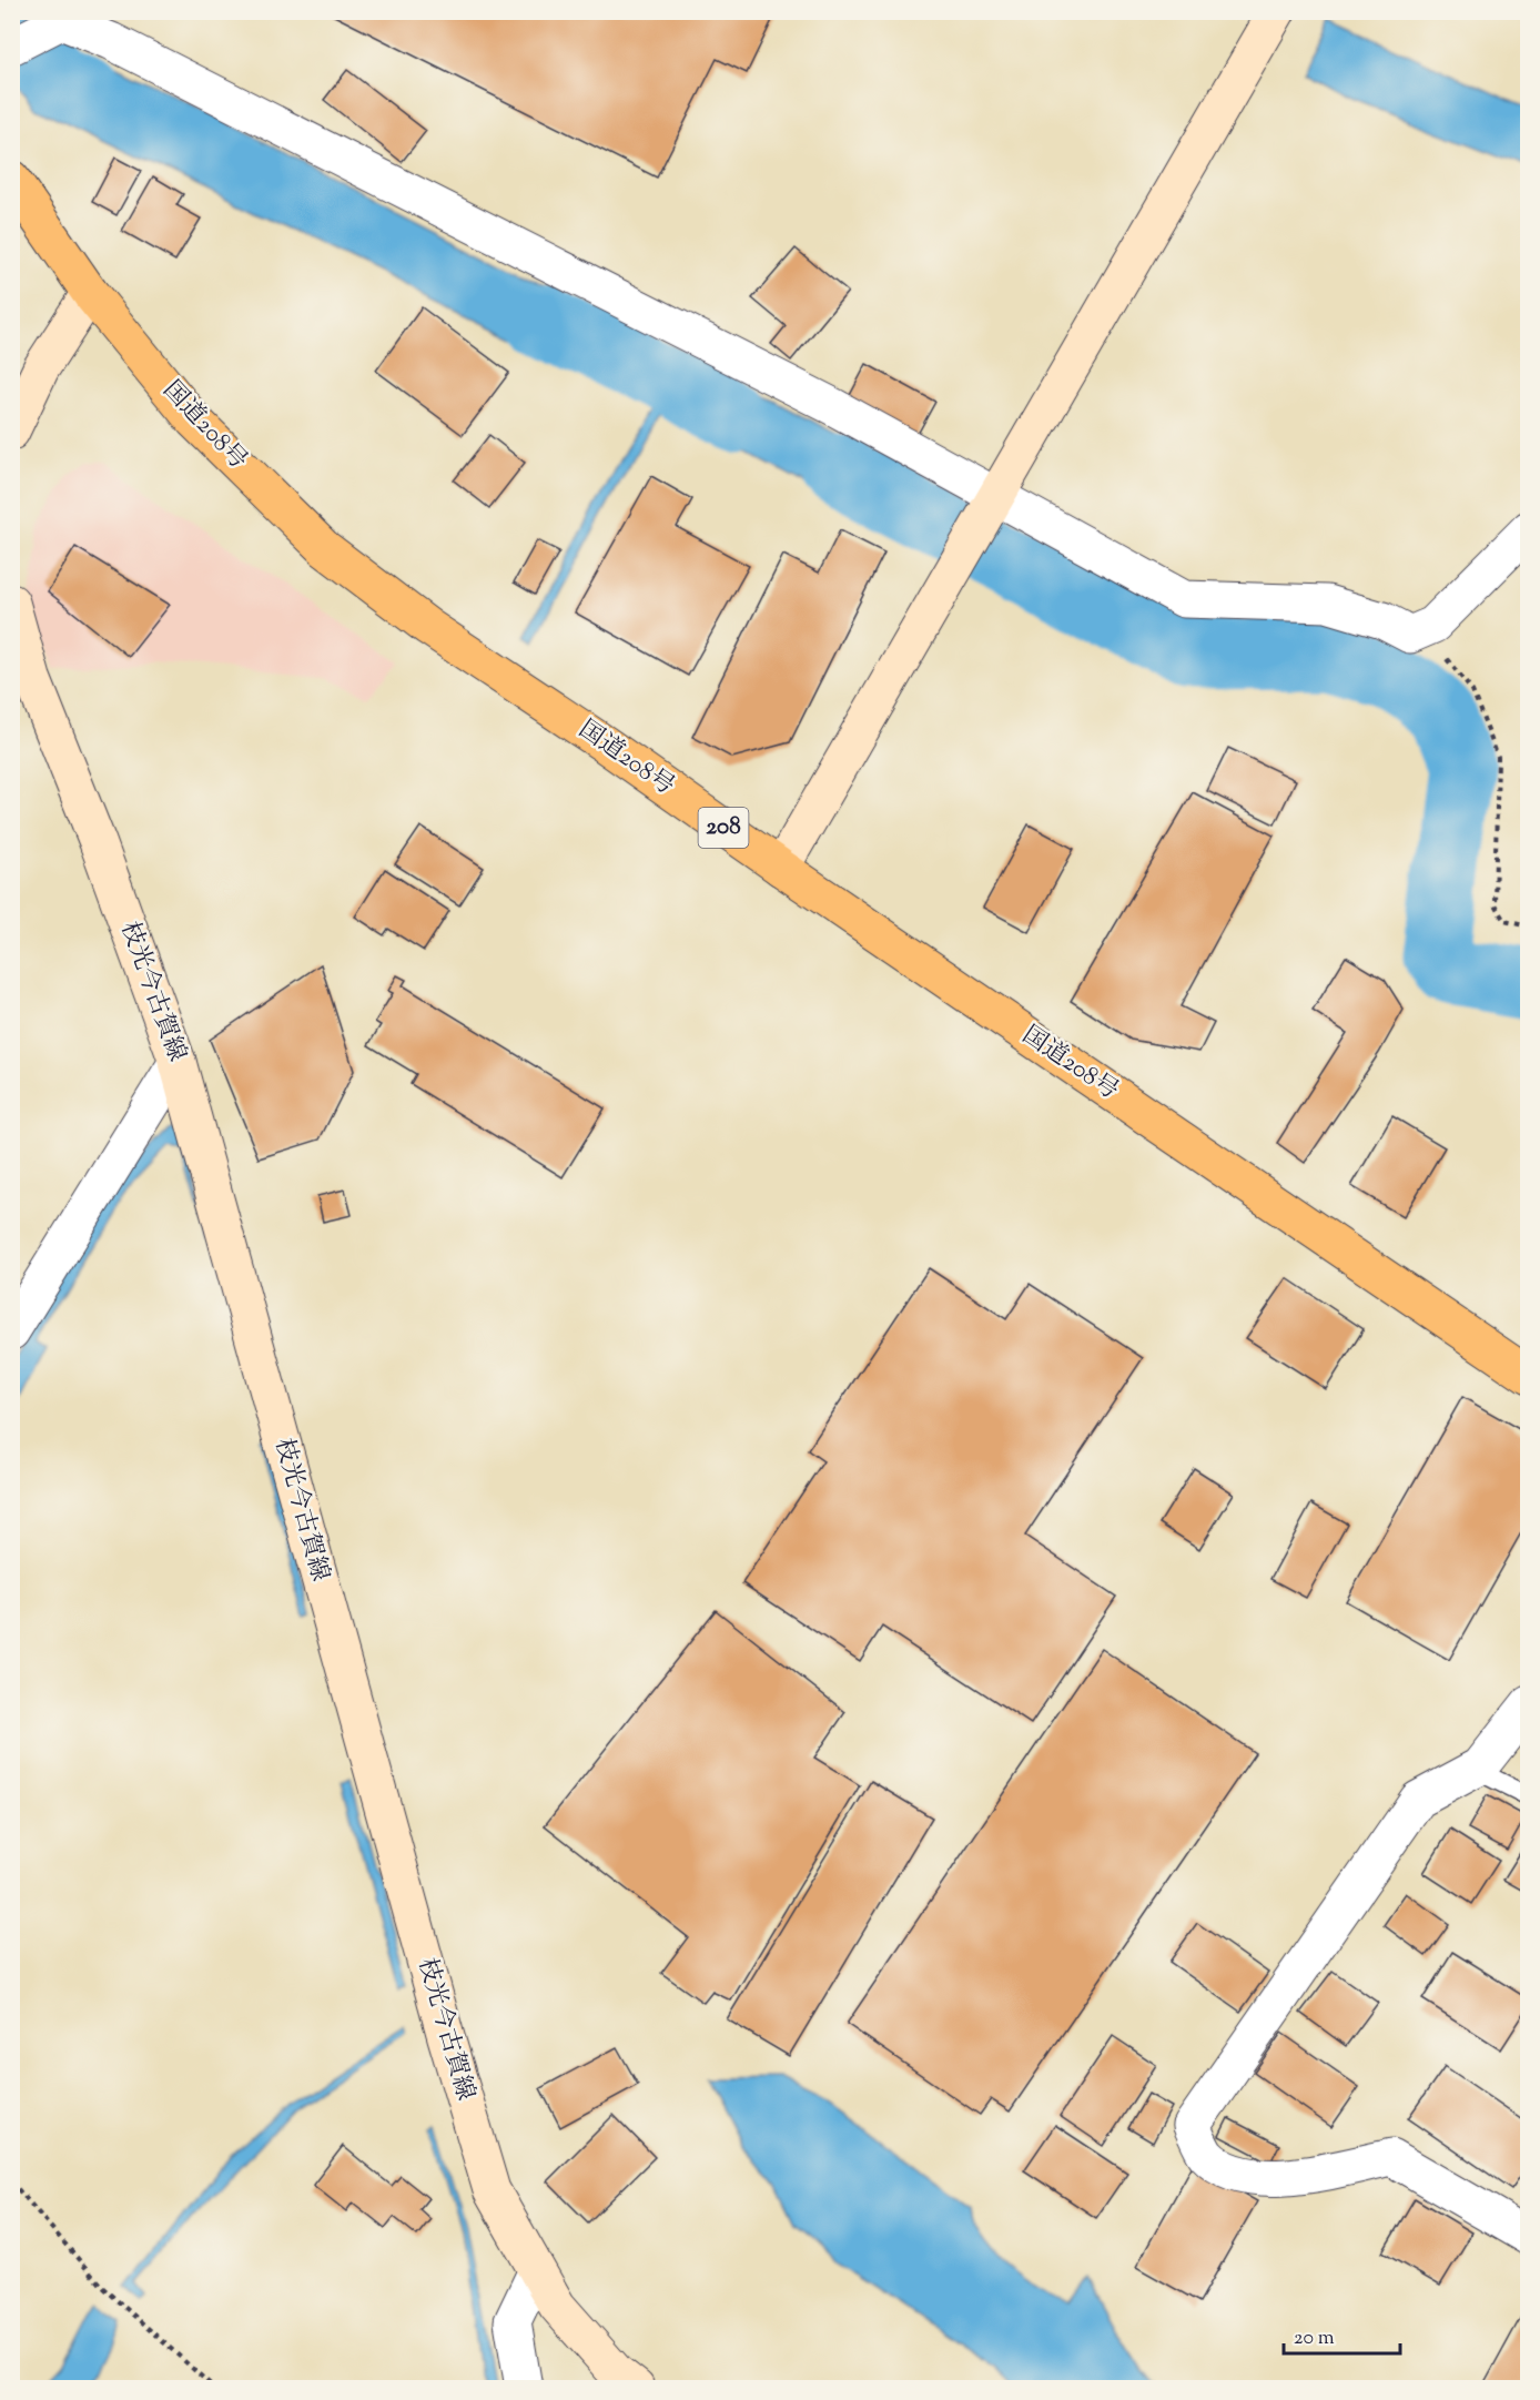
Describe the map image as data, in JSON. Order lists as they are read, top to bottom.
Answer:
{
  "streets": {
    "highway": ["国道208号", "208"],
    "main road": ["枝光今古賀線"]
  },
  "scale_bar": "20 m"
}
